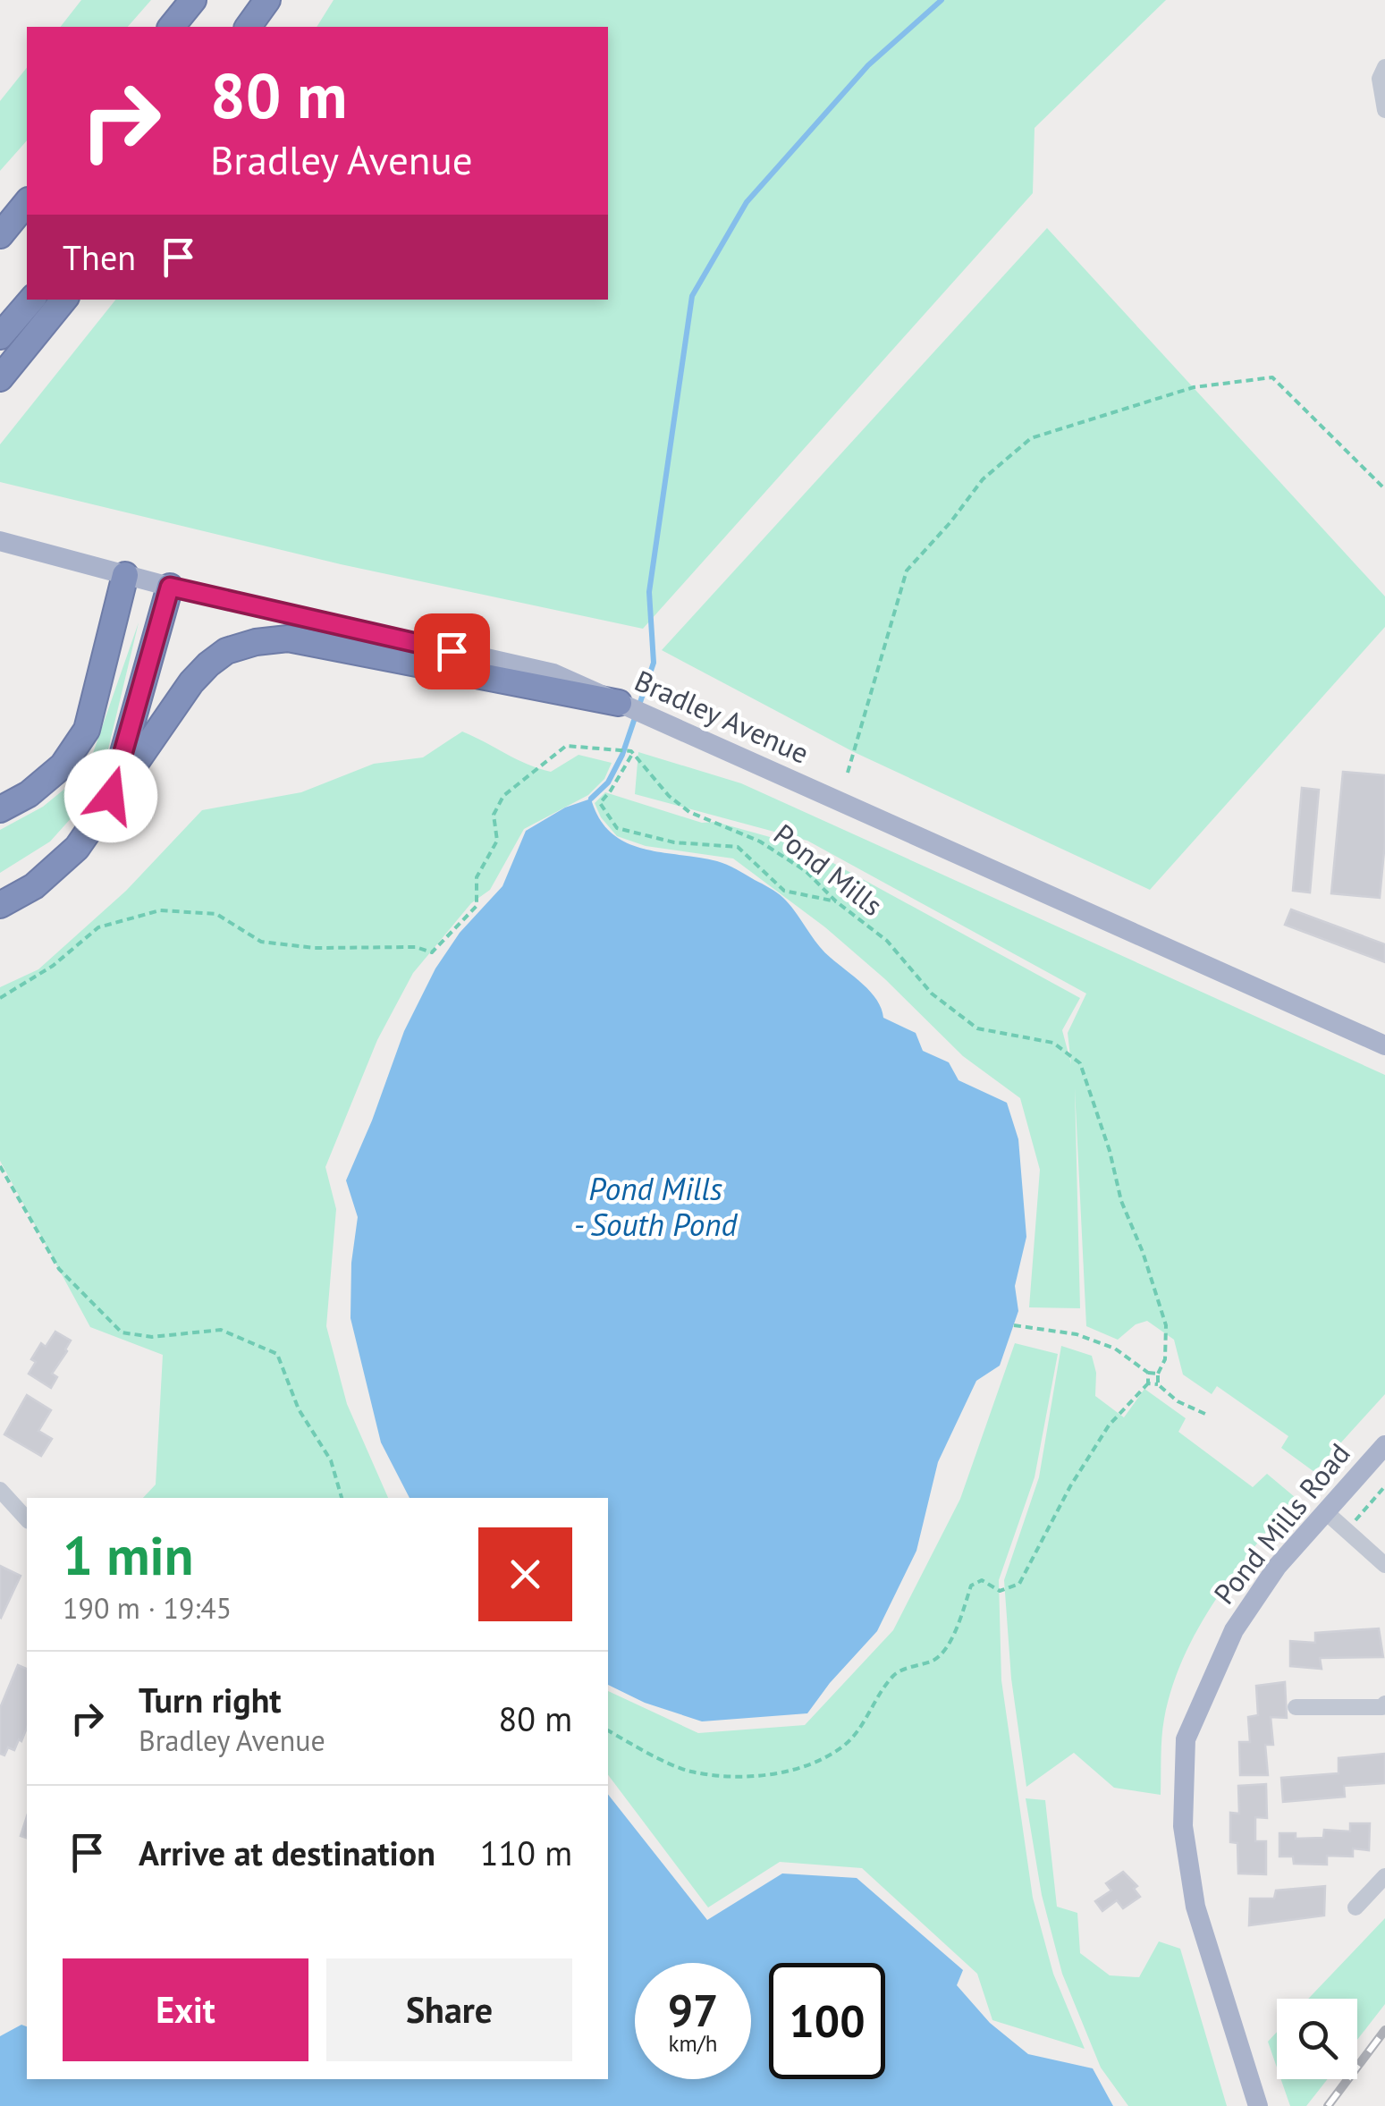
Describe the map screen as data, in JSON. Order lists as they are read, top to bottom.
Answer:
{
  "streets": {
    "main road": ["Bradley Avenue", "Pond Mills Road"],
    "path": ["Pond Mills"]
  },
  "water": ["Pond Mills - South Pond"],
  "page": {
    "turn": ["80 m", "Bradley Avenue"],
    "then": "Then",
    "heading": ["1 min", "190 m · 19:45"],
    "list": [
      {
        "name": "Turn right",
        "note": "Bradley Avenue",
        "value": "80 m"
      },
      {
        "name": "Arrive at destination",
        "value": "110 m"
      }
    ],
    "buttons": ["Exit", "Share"],
    "speed": "97 km/h",
    "limit": "100"
  }
}
